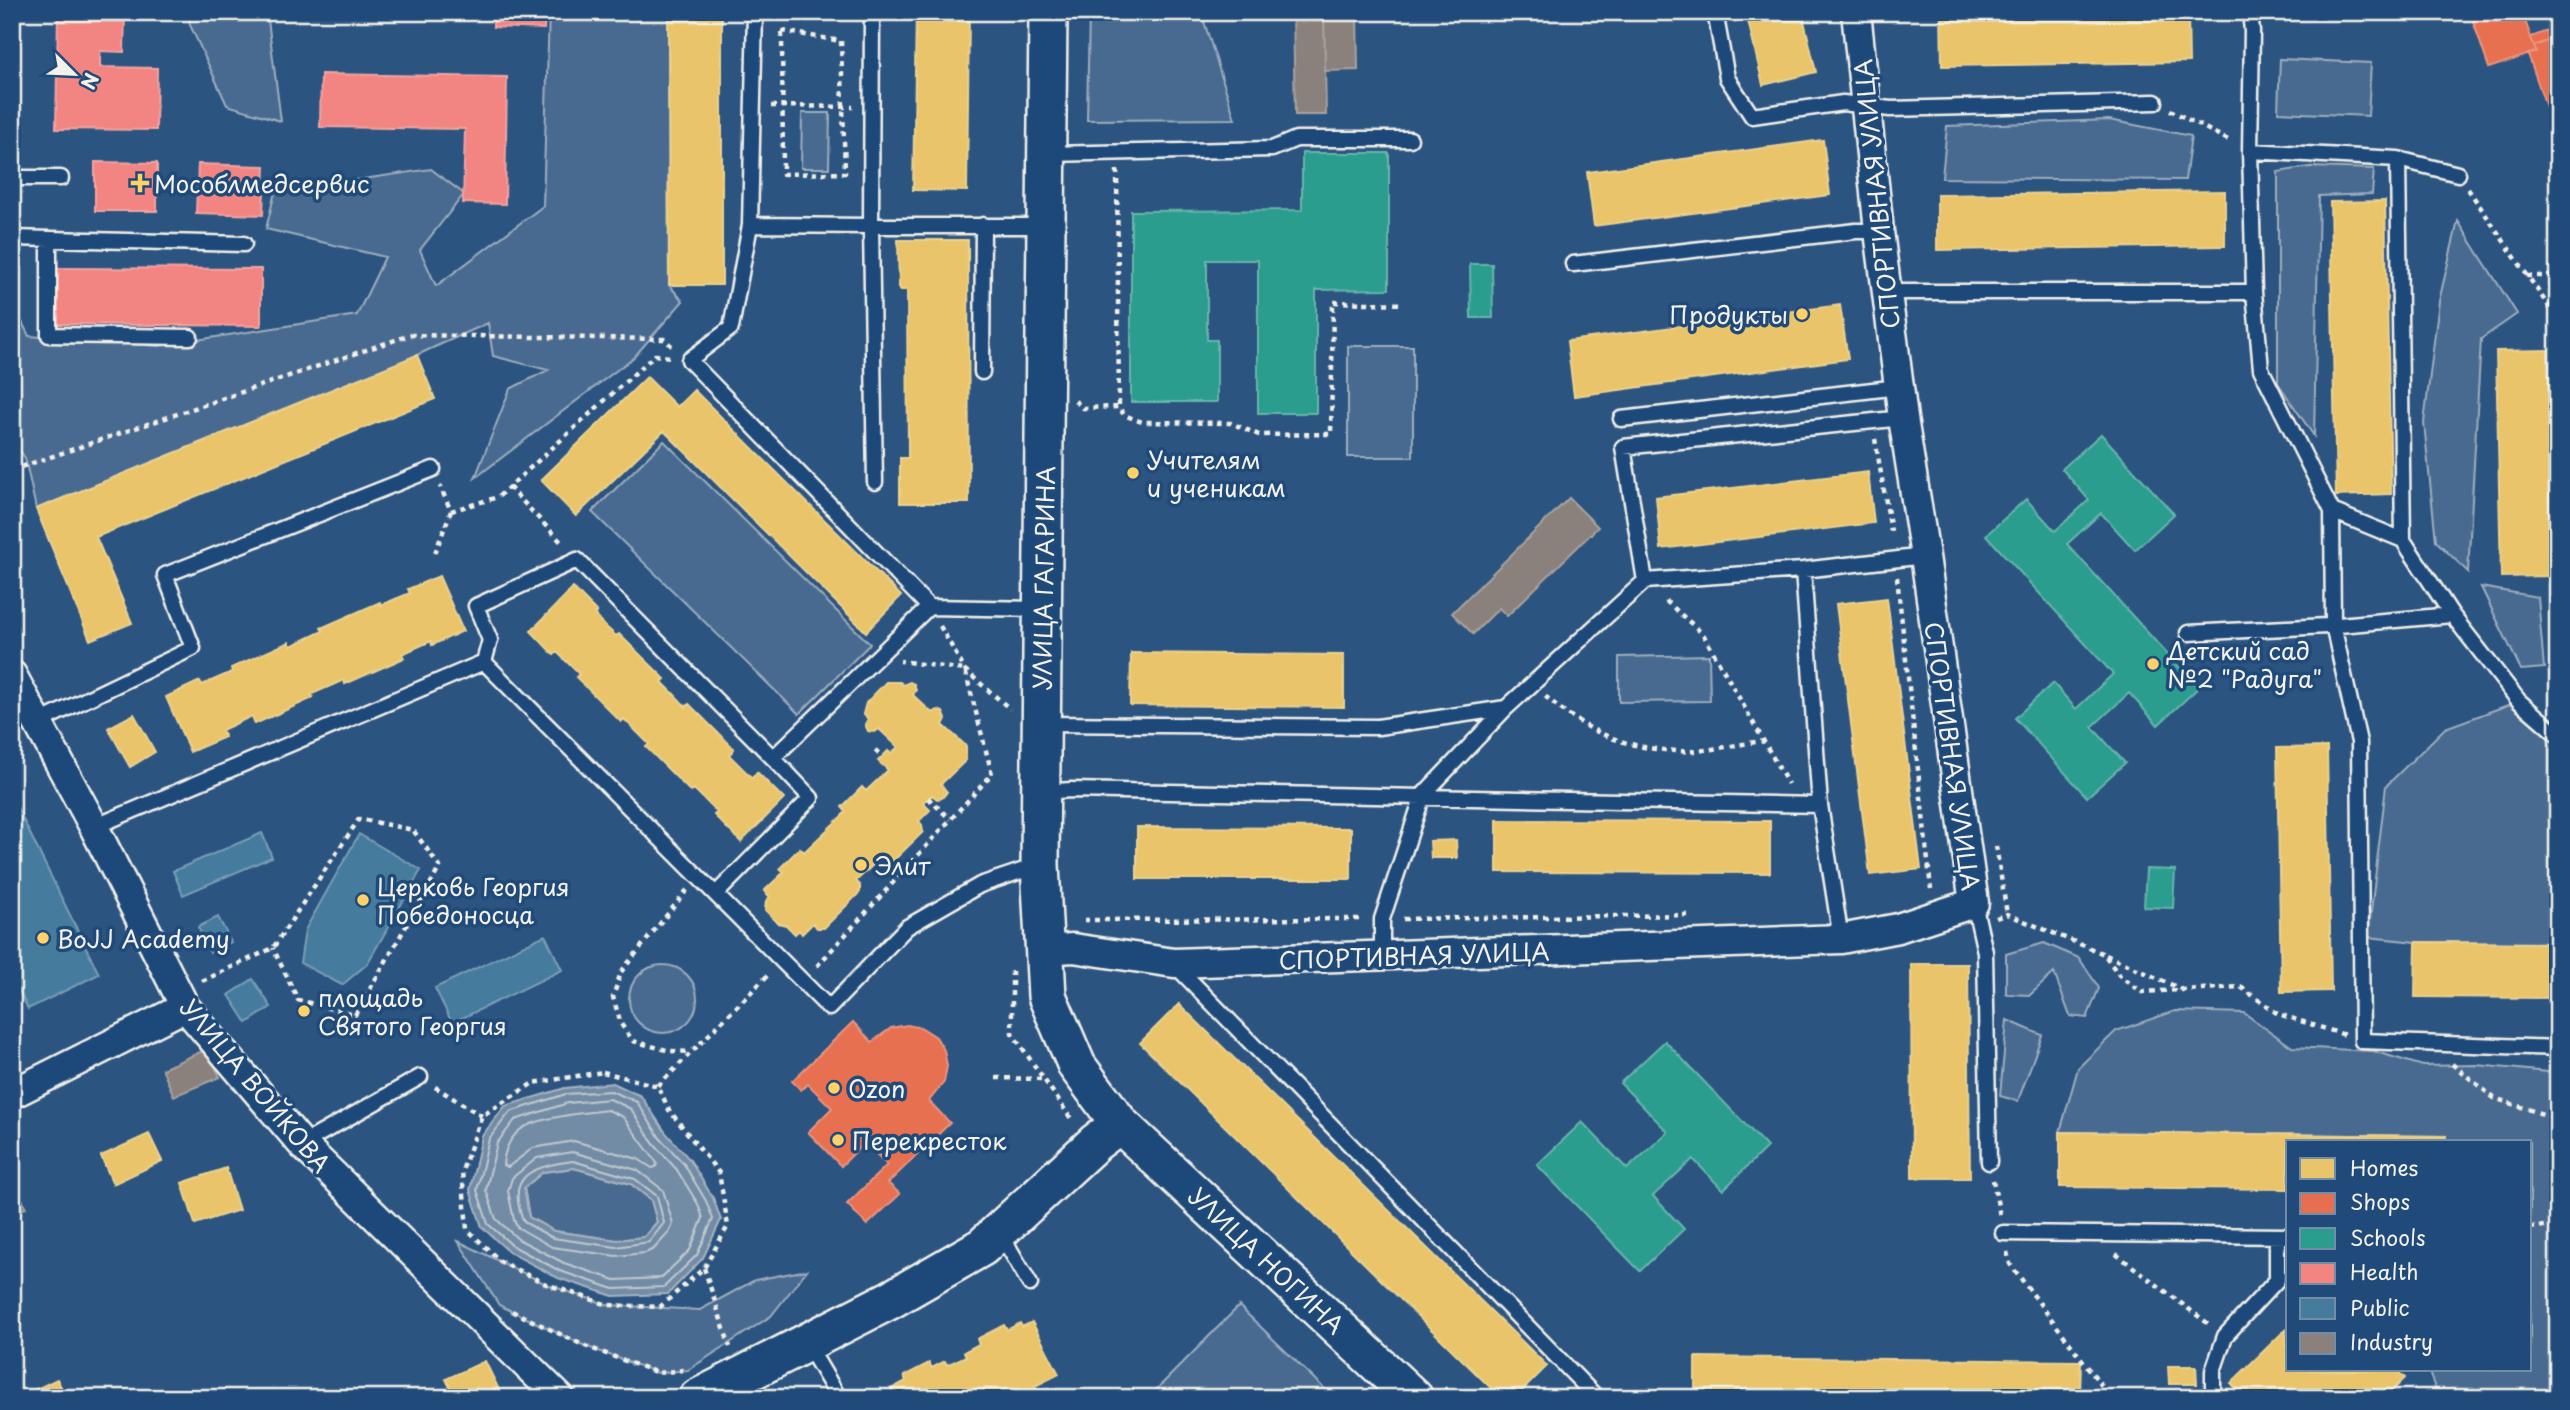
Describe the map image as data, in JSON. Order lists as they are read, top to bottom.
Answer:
{
  "streets": {
    "street": [
      "СПОРТИВНАЯ УЛИЦА",
      "УЛИЦА ГАГАРИНА",
      "УЛИЦА ВОЙКОВА",
      "УЛИЦА НОГИНА"
    ]
  },
  "crossings": [
    ["СПОРТИВНАЯ УЛИЦА", "УЛИЦА ГАГАРИНА"],
    ["УЛИЦА ГАГАРИНА", "УЛИЦА НОГИНА"]
  ],
  "places": {
    "health": ["Мособлмедсервис"],
    "other": [
      "Продукты",
      "Учителям и ученикам",
      "Детский сад №2 \"Радуга\"",
      "Элит",
      "Церковь Георгия Победоносца",
      "BoJJ Academy",
      "площадь Святого Георгия",
      "Ozon",
      "Перекресток"
    ]
  },
  "legend": [
    "Homes",
    "Shops",
    "Schools",
    "Health",
    "Public",
    "Industry"
  ],
  "north": "bottom right"
}
